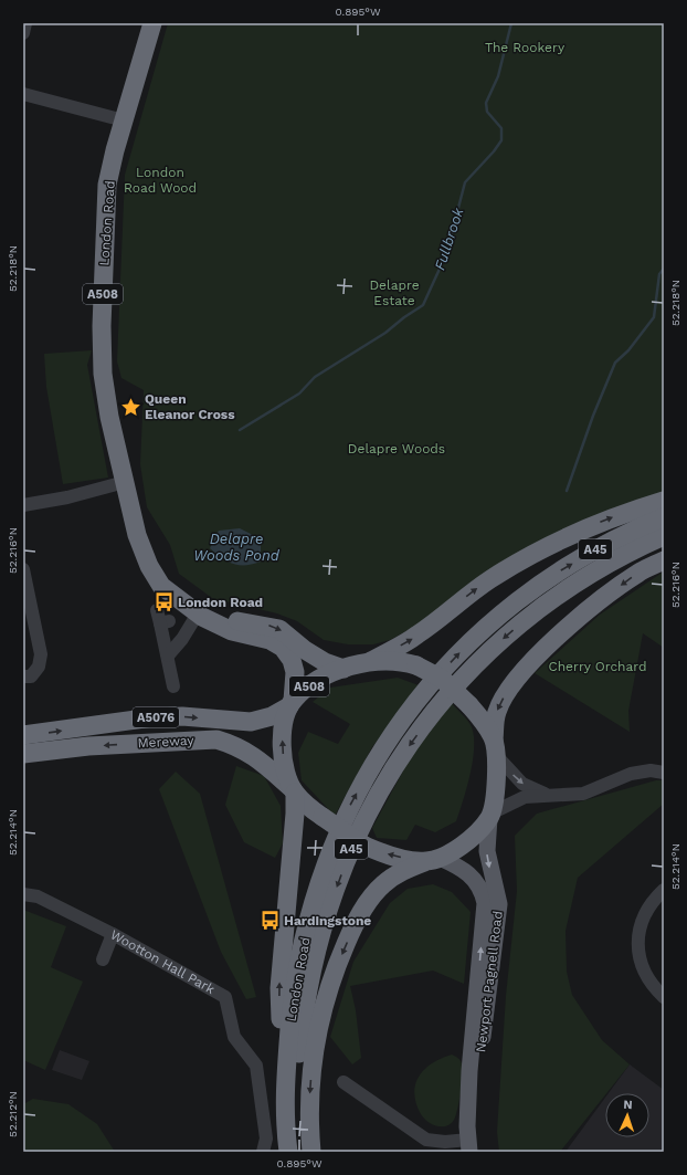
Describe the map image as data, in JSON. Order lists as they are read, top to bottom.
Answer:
{
  "streets": {
    "highway": [
      "London Road",
      "A508",
      "A45",
      "A5076",
      "Mereway"
    ],
    "main road": ["Newport Pagnell Road"],
    "street": ["Wootton Hall Park"]
  },
  "crossings": [
    ["London Road", "A508"],
    ["London Road", "Mereway"],
    ["A508", "Mereway"],
    ["A508", "Newport Pagnell Road"]
  ],
  "water": ["Fullbrook", "Delapre Woods Pond"],
  "parks": [
    "The Rookery",
    "London Road Wood",
    "Delapre Estate",
    "Delapre Woods",
    "Cherry Orchard"
  ],
  "places": {
    "place": ["Queen Eleanor Cross"],
    "bus stop": ["London Road", "Hardingstone"]
  },
  "north": "top",
  "coordinates": [
    "0.895°W",
    "52.218°N",
    "52.216°N",
    "52.214°N",
    "52.212°N"
  ]
}
